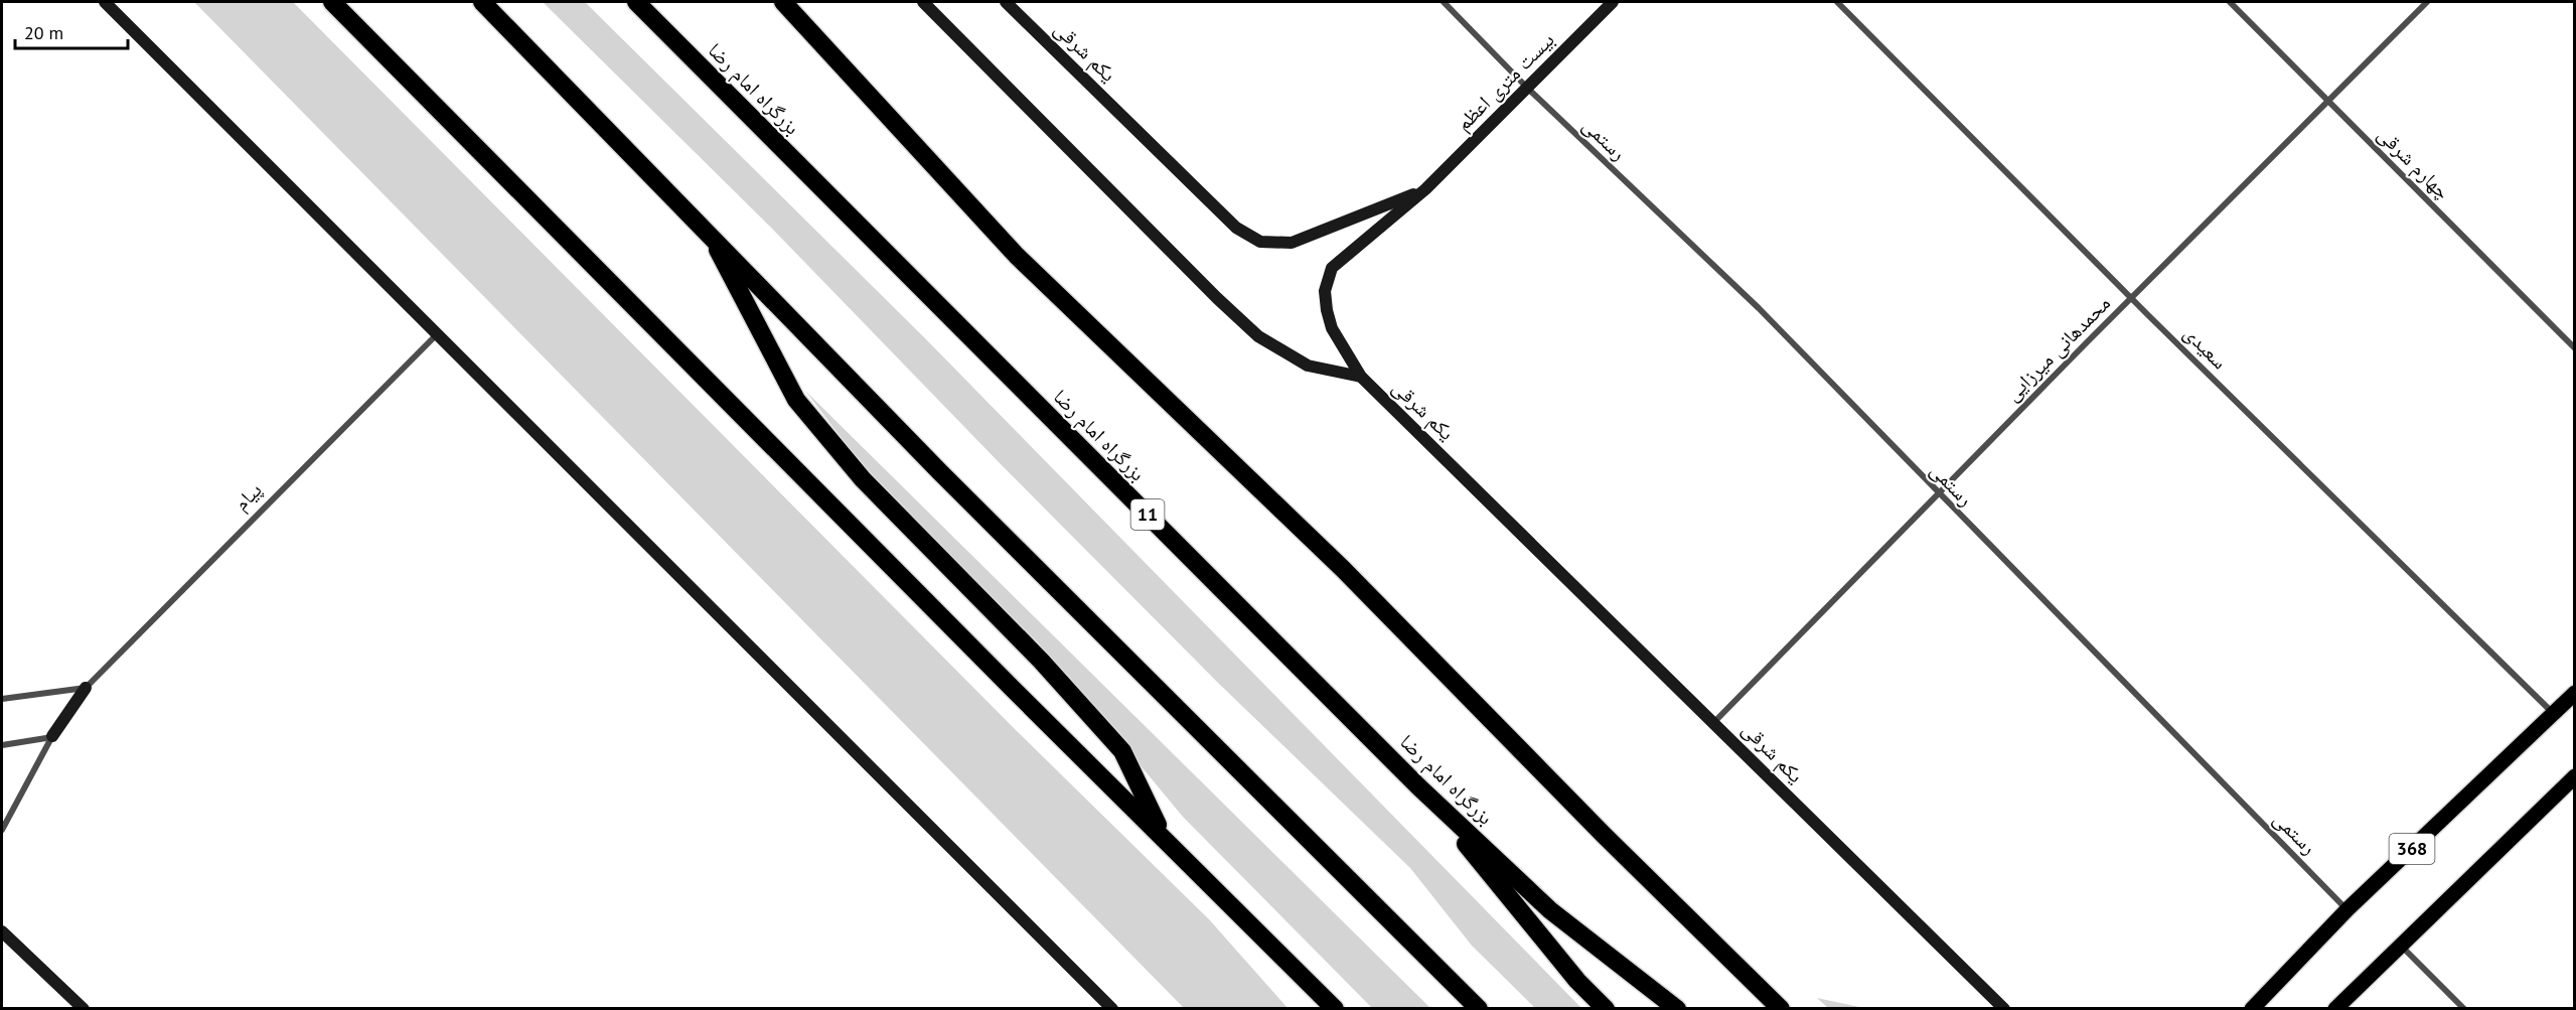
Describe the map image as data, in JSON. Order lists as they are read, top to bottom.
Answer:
{
  "streets": {
    "highway": ["بزرگراه امام رضا", "11"],
    "main road": [
      "یکم شرقی",
      "بیست متری اعظم",
      "پیام",
      "368"
    ],
    "street": [
      "رستمی",
      "چهارم شرقی",
      "سعیدی",
      "محمدهانی میرزایی"
    ]
  },
  "crossings": [
    ["یکم شرقی", "بیست متری اعظم"],
    ["یکم شرقی", "محمدهانی میرزایی"],
    ["بیست متری اعظم", "رستمی"],
    ["رستمی", "محمدهانی میرزایی"],
    ["رستمی", "368"],
    ["چهارم شرقی", "محمدهانی میرزایی"],
    ["سعیدی", "محمدهانی میرزایی"],
    ["سعیدی", "368"]
  ],
  "scale_bar": "20 m"
}
